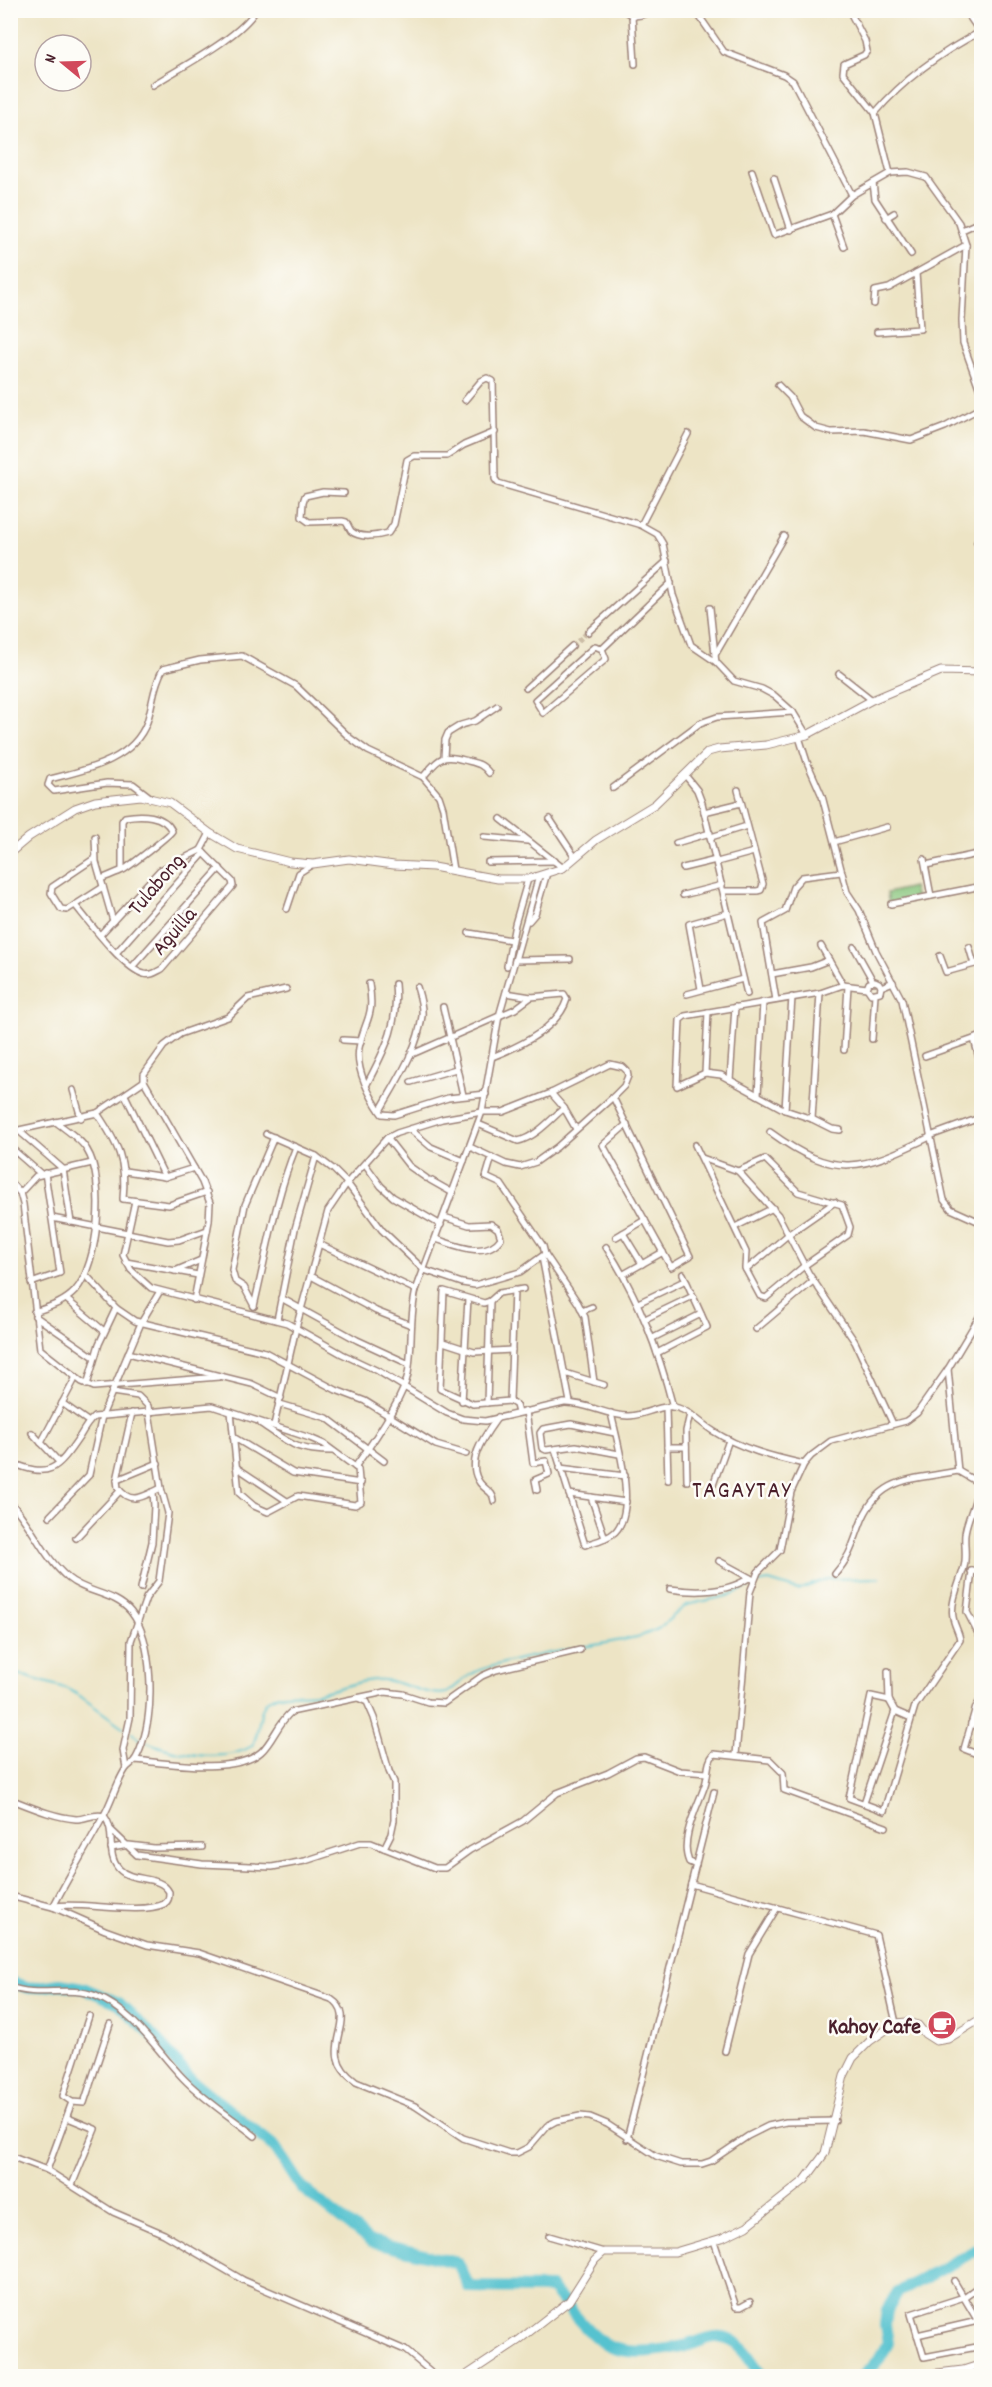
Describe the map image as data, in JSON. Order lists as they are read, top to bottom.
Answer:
{
  "streets": {
    "street": ["Tulabong", "Aguilla"]
  },
  "crossings": [
    ["Tulabong", "Aguilla"]
  ],
  "districts": ["TAGAYTAY"],
  "places": {
    "cafe": ["Kahoy Cafe"]
  },
  "north": "left"
}
